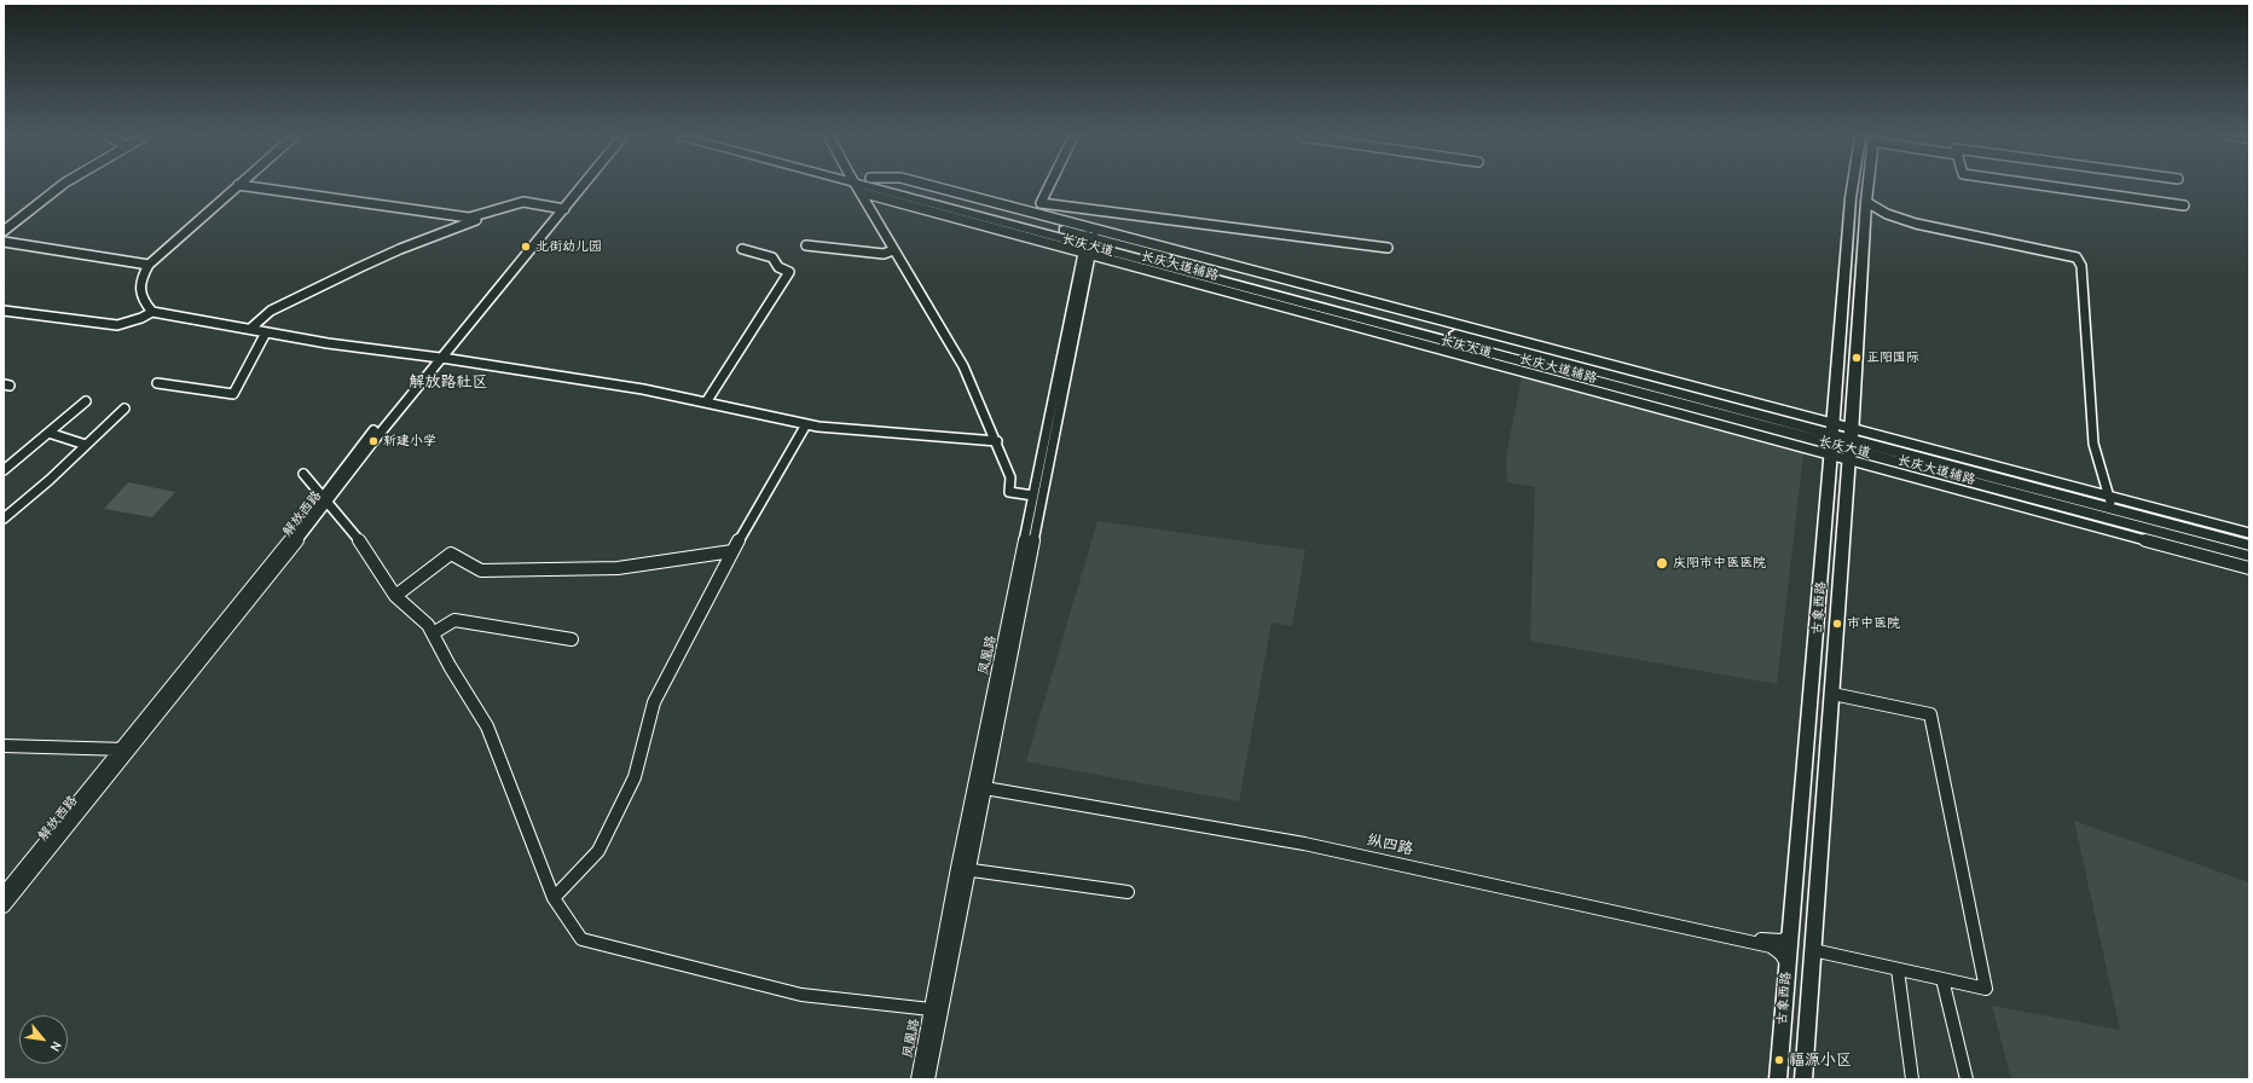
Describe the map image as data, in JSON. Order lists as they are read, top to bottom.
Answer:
{
  "streets": {
    "main road": ["长庆大道", "古象西路"],
    "street": [
      "长庆大道辅路",
      "解放西路",
      "凤凰路",
      "纵四路"
    ]
  },
  "crossings": [
    ["长庆大道", "长庆大道辅路"],
    ["长庆大道", "古象西路"],
    ["长庆大道", "凤凰路"],
    ["长庆大道辅路", "古象西路"],
    ["古象西路", "纵四路"],
    ["凤凰路", "纵四路"]
  ],
  "districts": ["解放路社区"],
  "places": [
    "北街幼儿园",
    "正阳国际",
    "新建小学",
    "庆阳市中医医院",
    "市中医院",
    "福源小区"
  ],
  "north": "bottom right"
}
